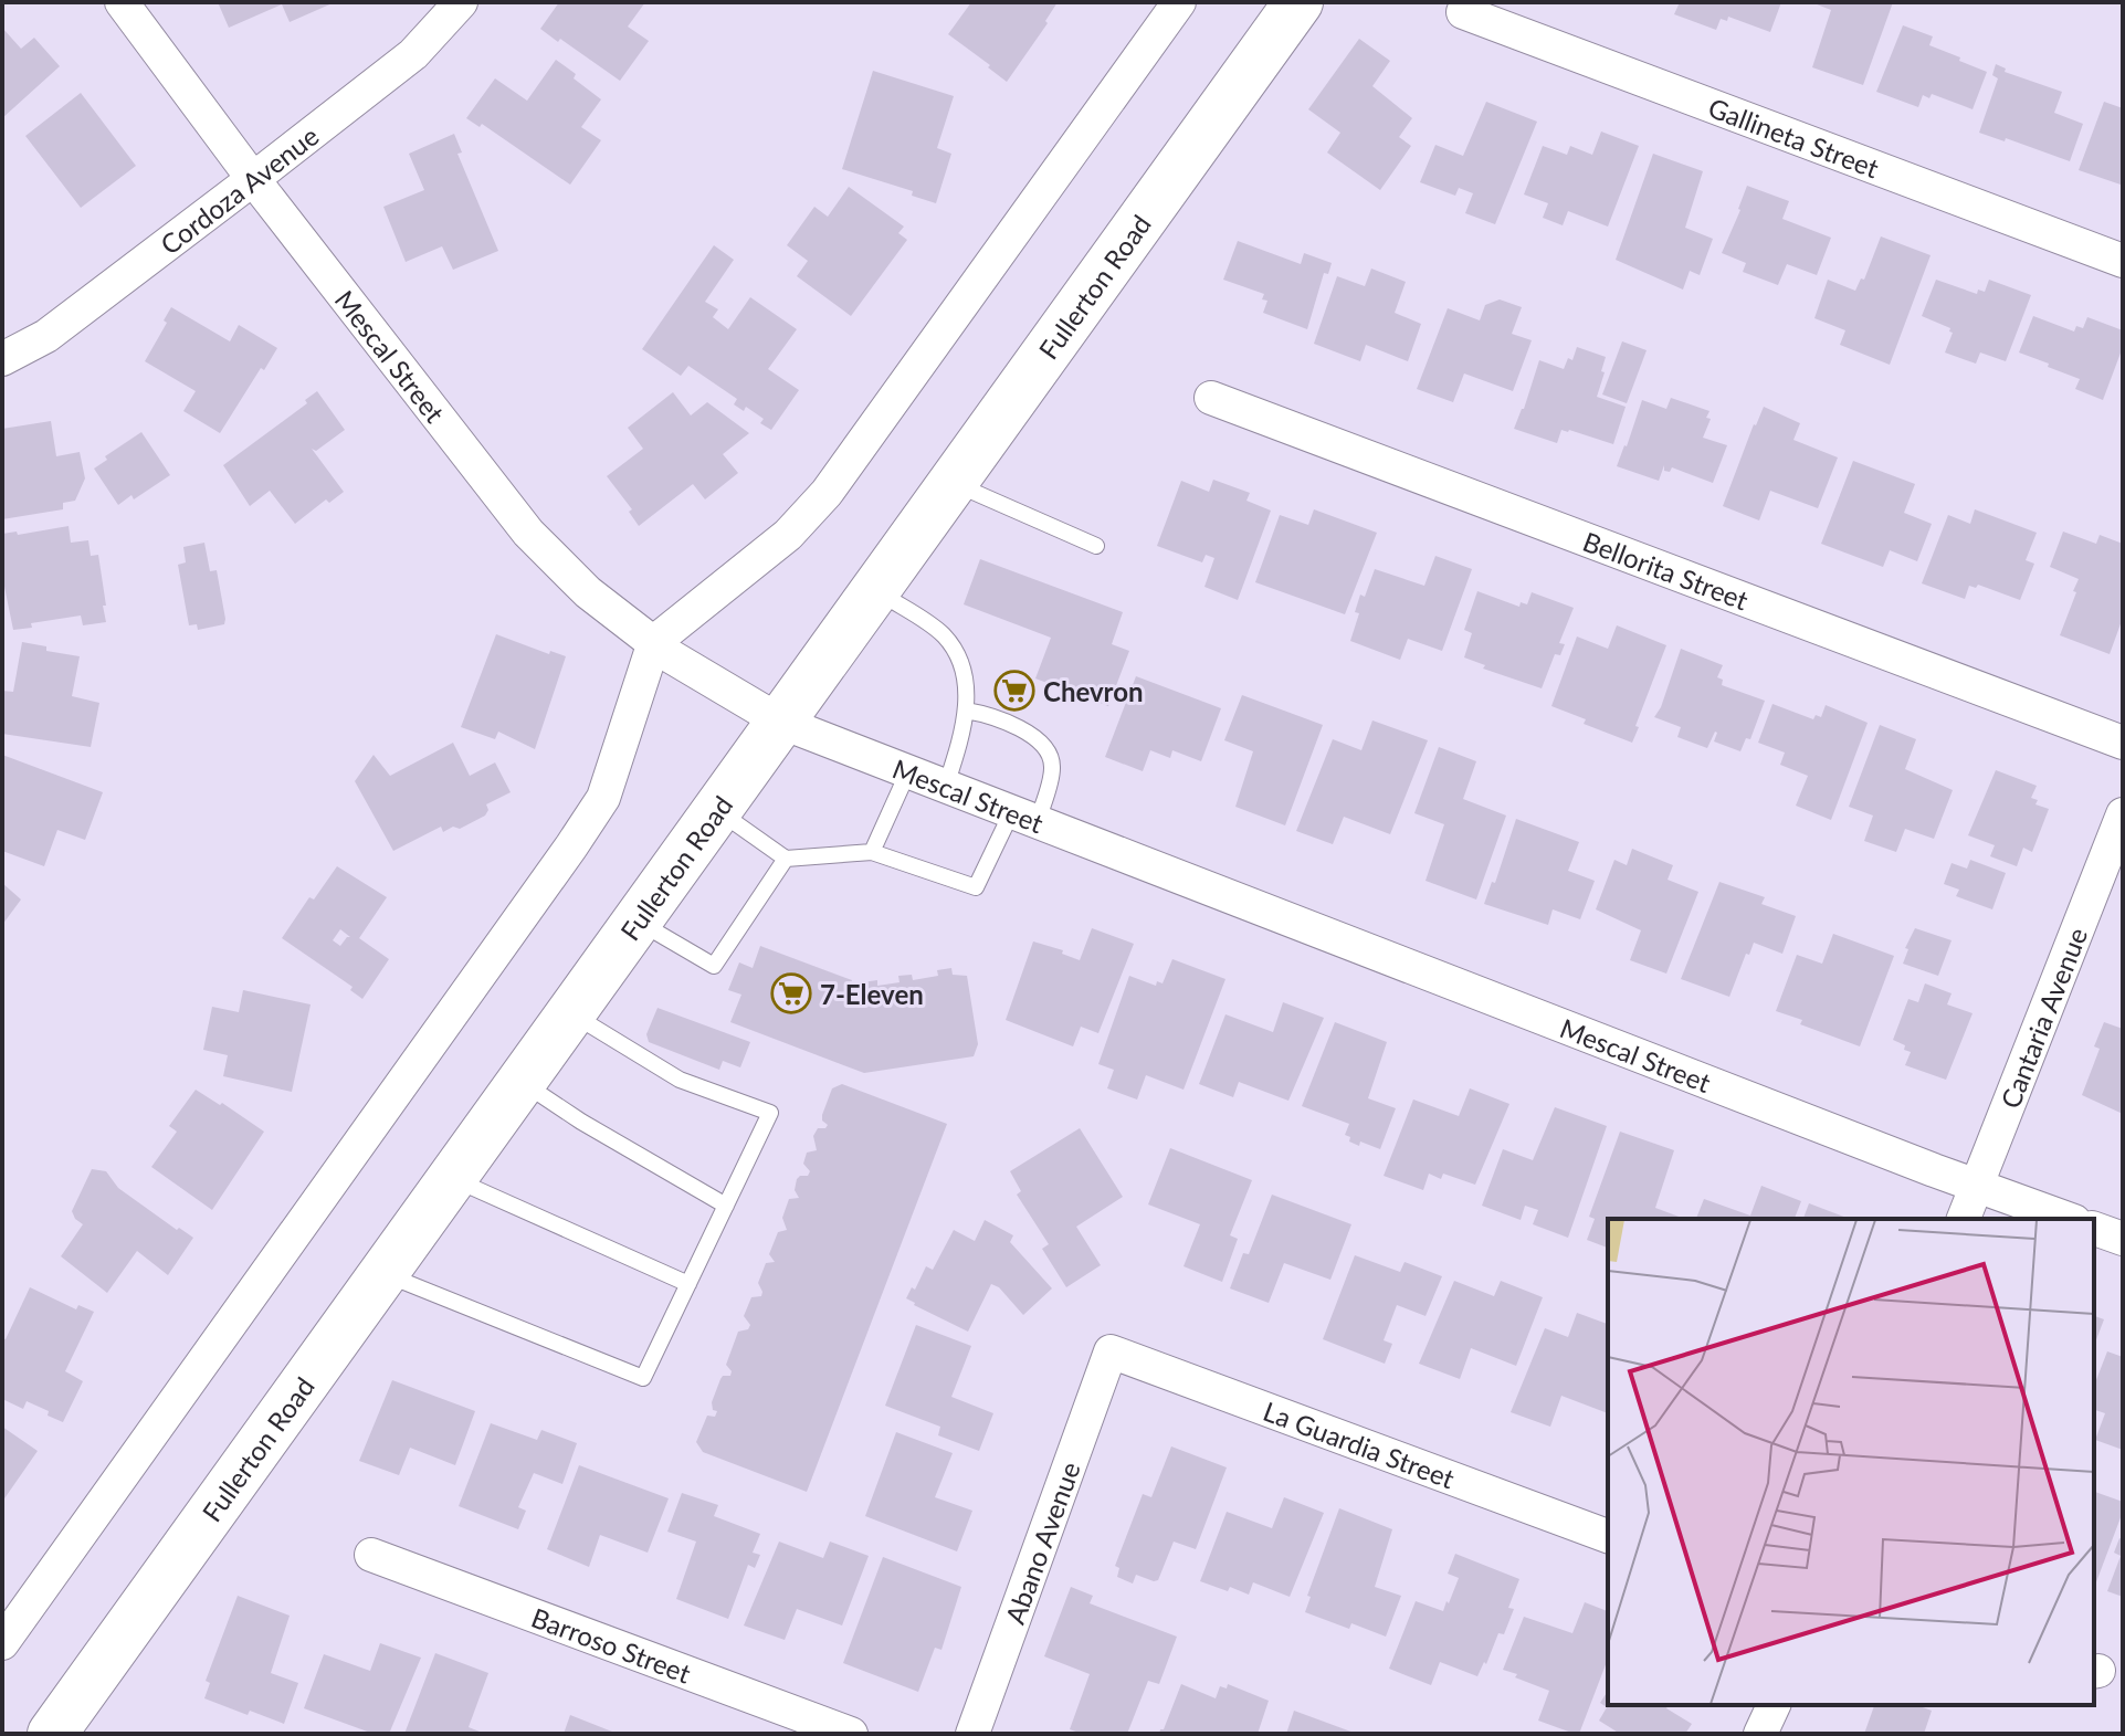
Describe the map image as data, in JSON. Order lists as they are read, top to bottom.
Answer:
{
  "streets": {
    "main road": ["Fullerton Road"],
    "street": [
      "Gallineta Street",
      "Cordoza Avenue",
      "Mescal Street",
      "Bellorita Street",
      "Cantaria Avenue",
      "La Guardia Street",
      "Abano Avenue",
      "Barroso Street"
    ]
  },
  "crossings": [
    ["Cordoza Avenue", "Mescal Street"],
    ["Fullerton Road", "Mescal Street"],
    ["Mescal Street", "Cantaria Avenue"],
    ["La Guardia Street", "Abano Avenue"]
  ],
  "places": {
    "supermarket": ["Chevron", "7-Eleven"]
  }
}
